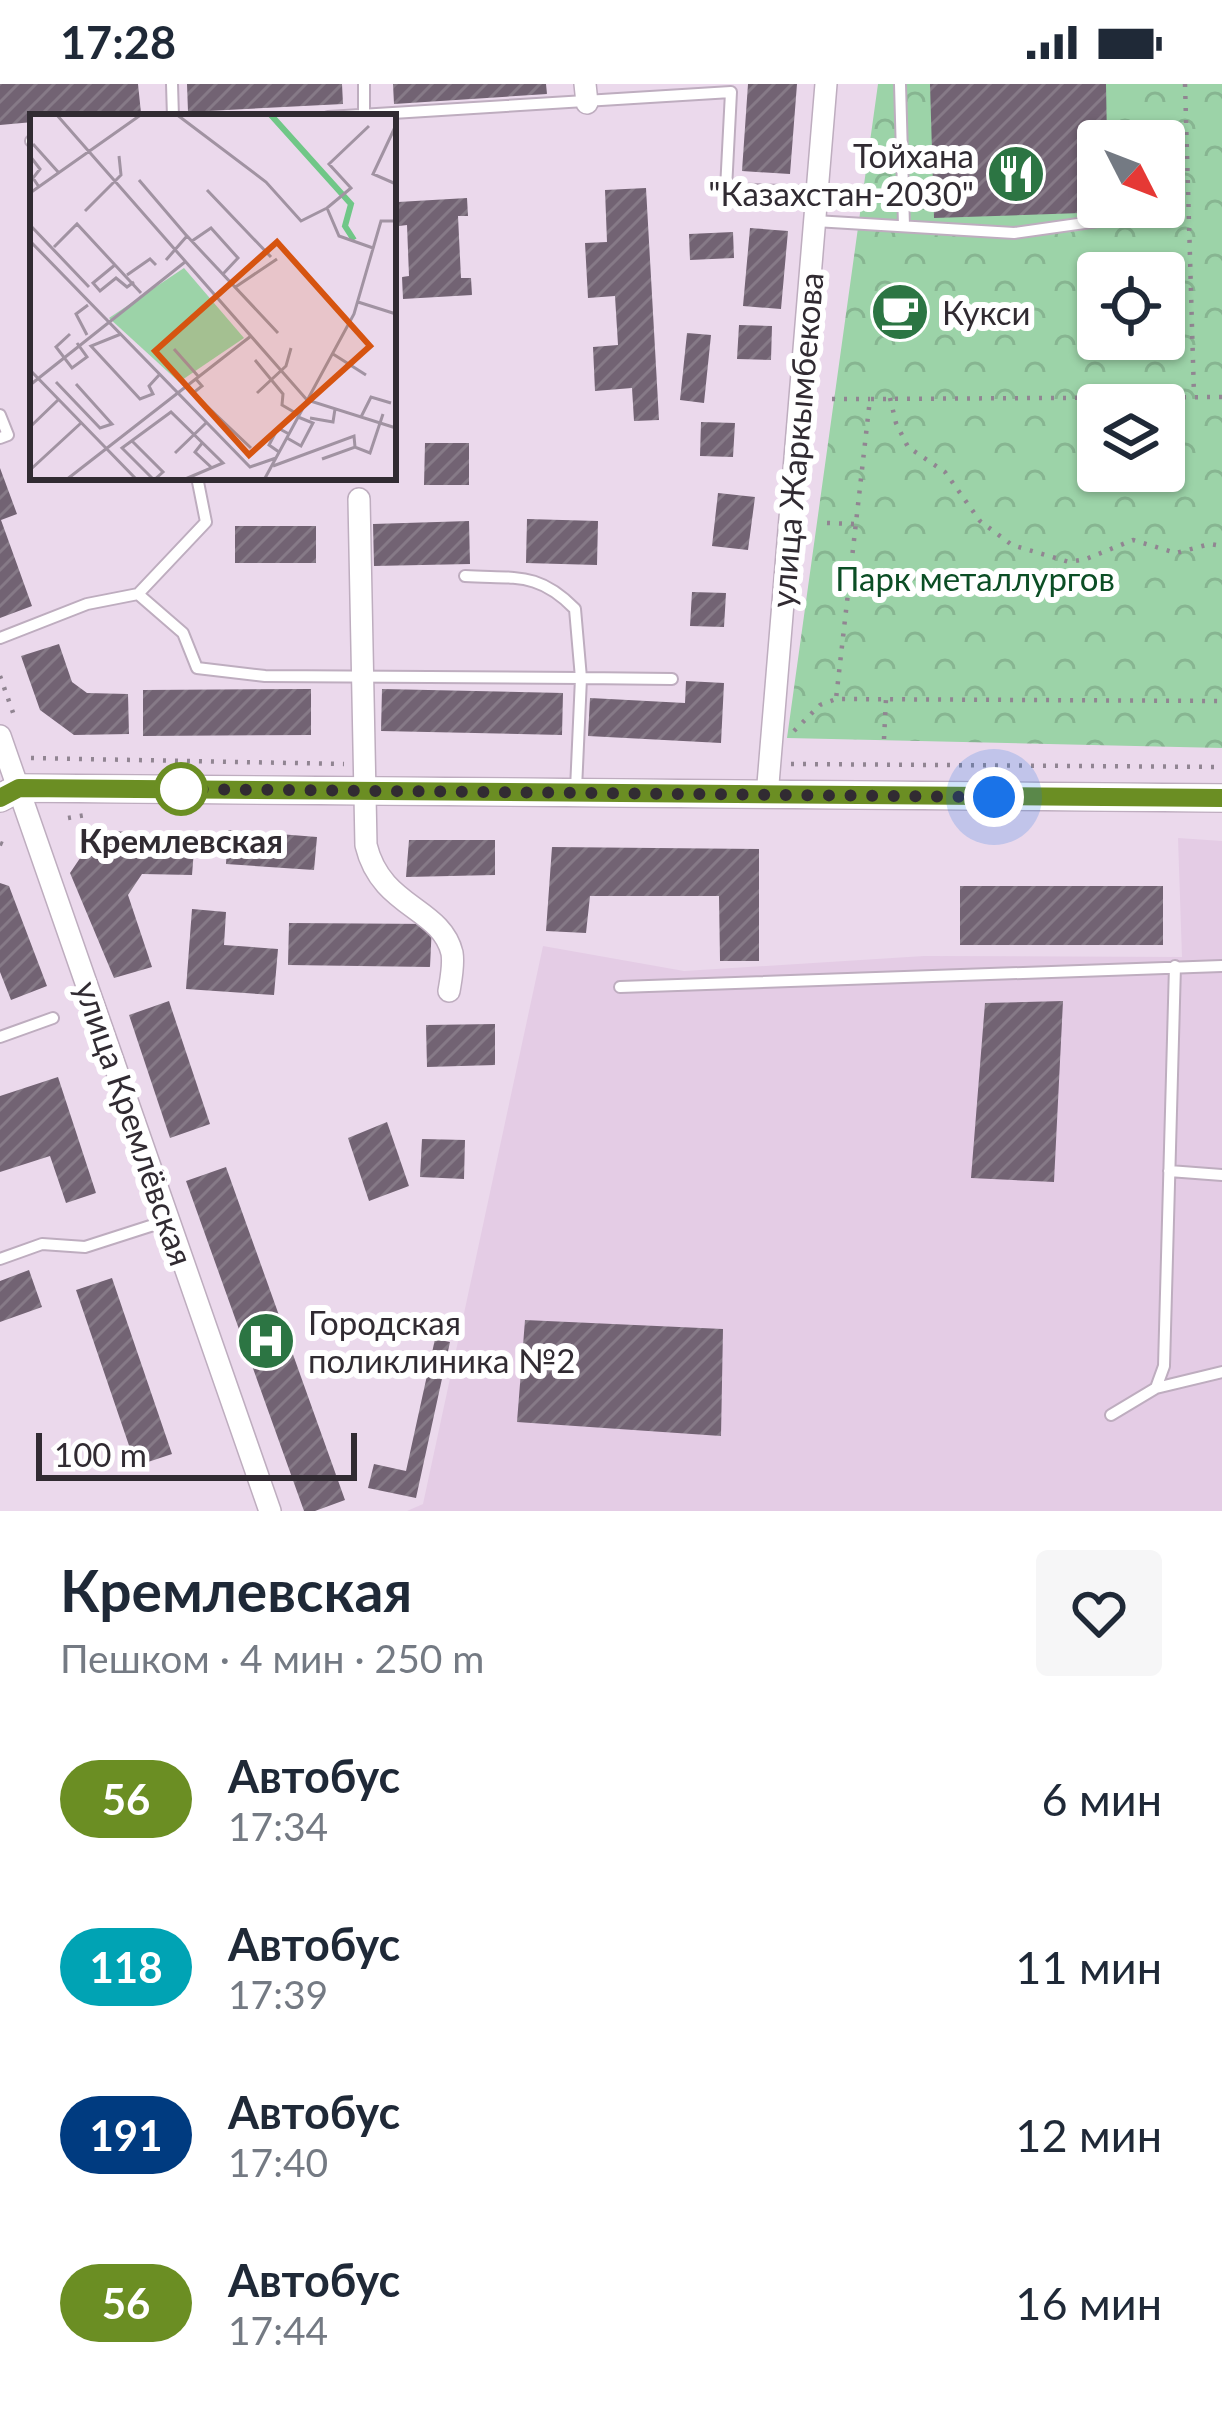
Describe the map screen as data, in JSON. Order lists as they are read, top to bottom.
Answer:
{
  "streets": {
    "street": ["улица Жаркымбекова", "улица Кремлёвская"]
  },
  "parks": ["Парк металлургов"],
  "places": {
    "restaurant": ["Тойхана \"Казахстан-2030\""],
    "cafe": ["Кукси"],
    "other": ["Кремлевская"],
    "hospital": ["Городская поликлиника №2"]
  },
  "lines": ["bus line 56"],
  "scale_bar": "100 m",
  "north": "bottom right",
  "page": {
    "status": "17:28",
    "scale": "100 m",
    "heading": ["Кремлевская", "Пешком · 4 мин · 250 m"],
    "list": [
      {
        "mark": "56",
        "name": "Автобус",
        "note": "17:34",
        "value": "6 мин"
      },
      {
        "mark": "118",
        "name": "Автобус",
        "note": "17:39",
        "value": "11 мин"
      },
      {
        "mark": "191",
        "name": "Автобус",
        "note": "17:40",
        "value": "12 мин"
      },
      {
        "mark": "56",
        "name": "Автобус",
        "note": "17:44",
        "value": "16 мин"
      }
    ]
  }
}
